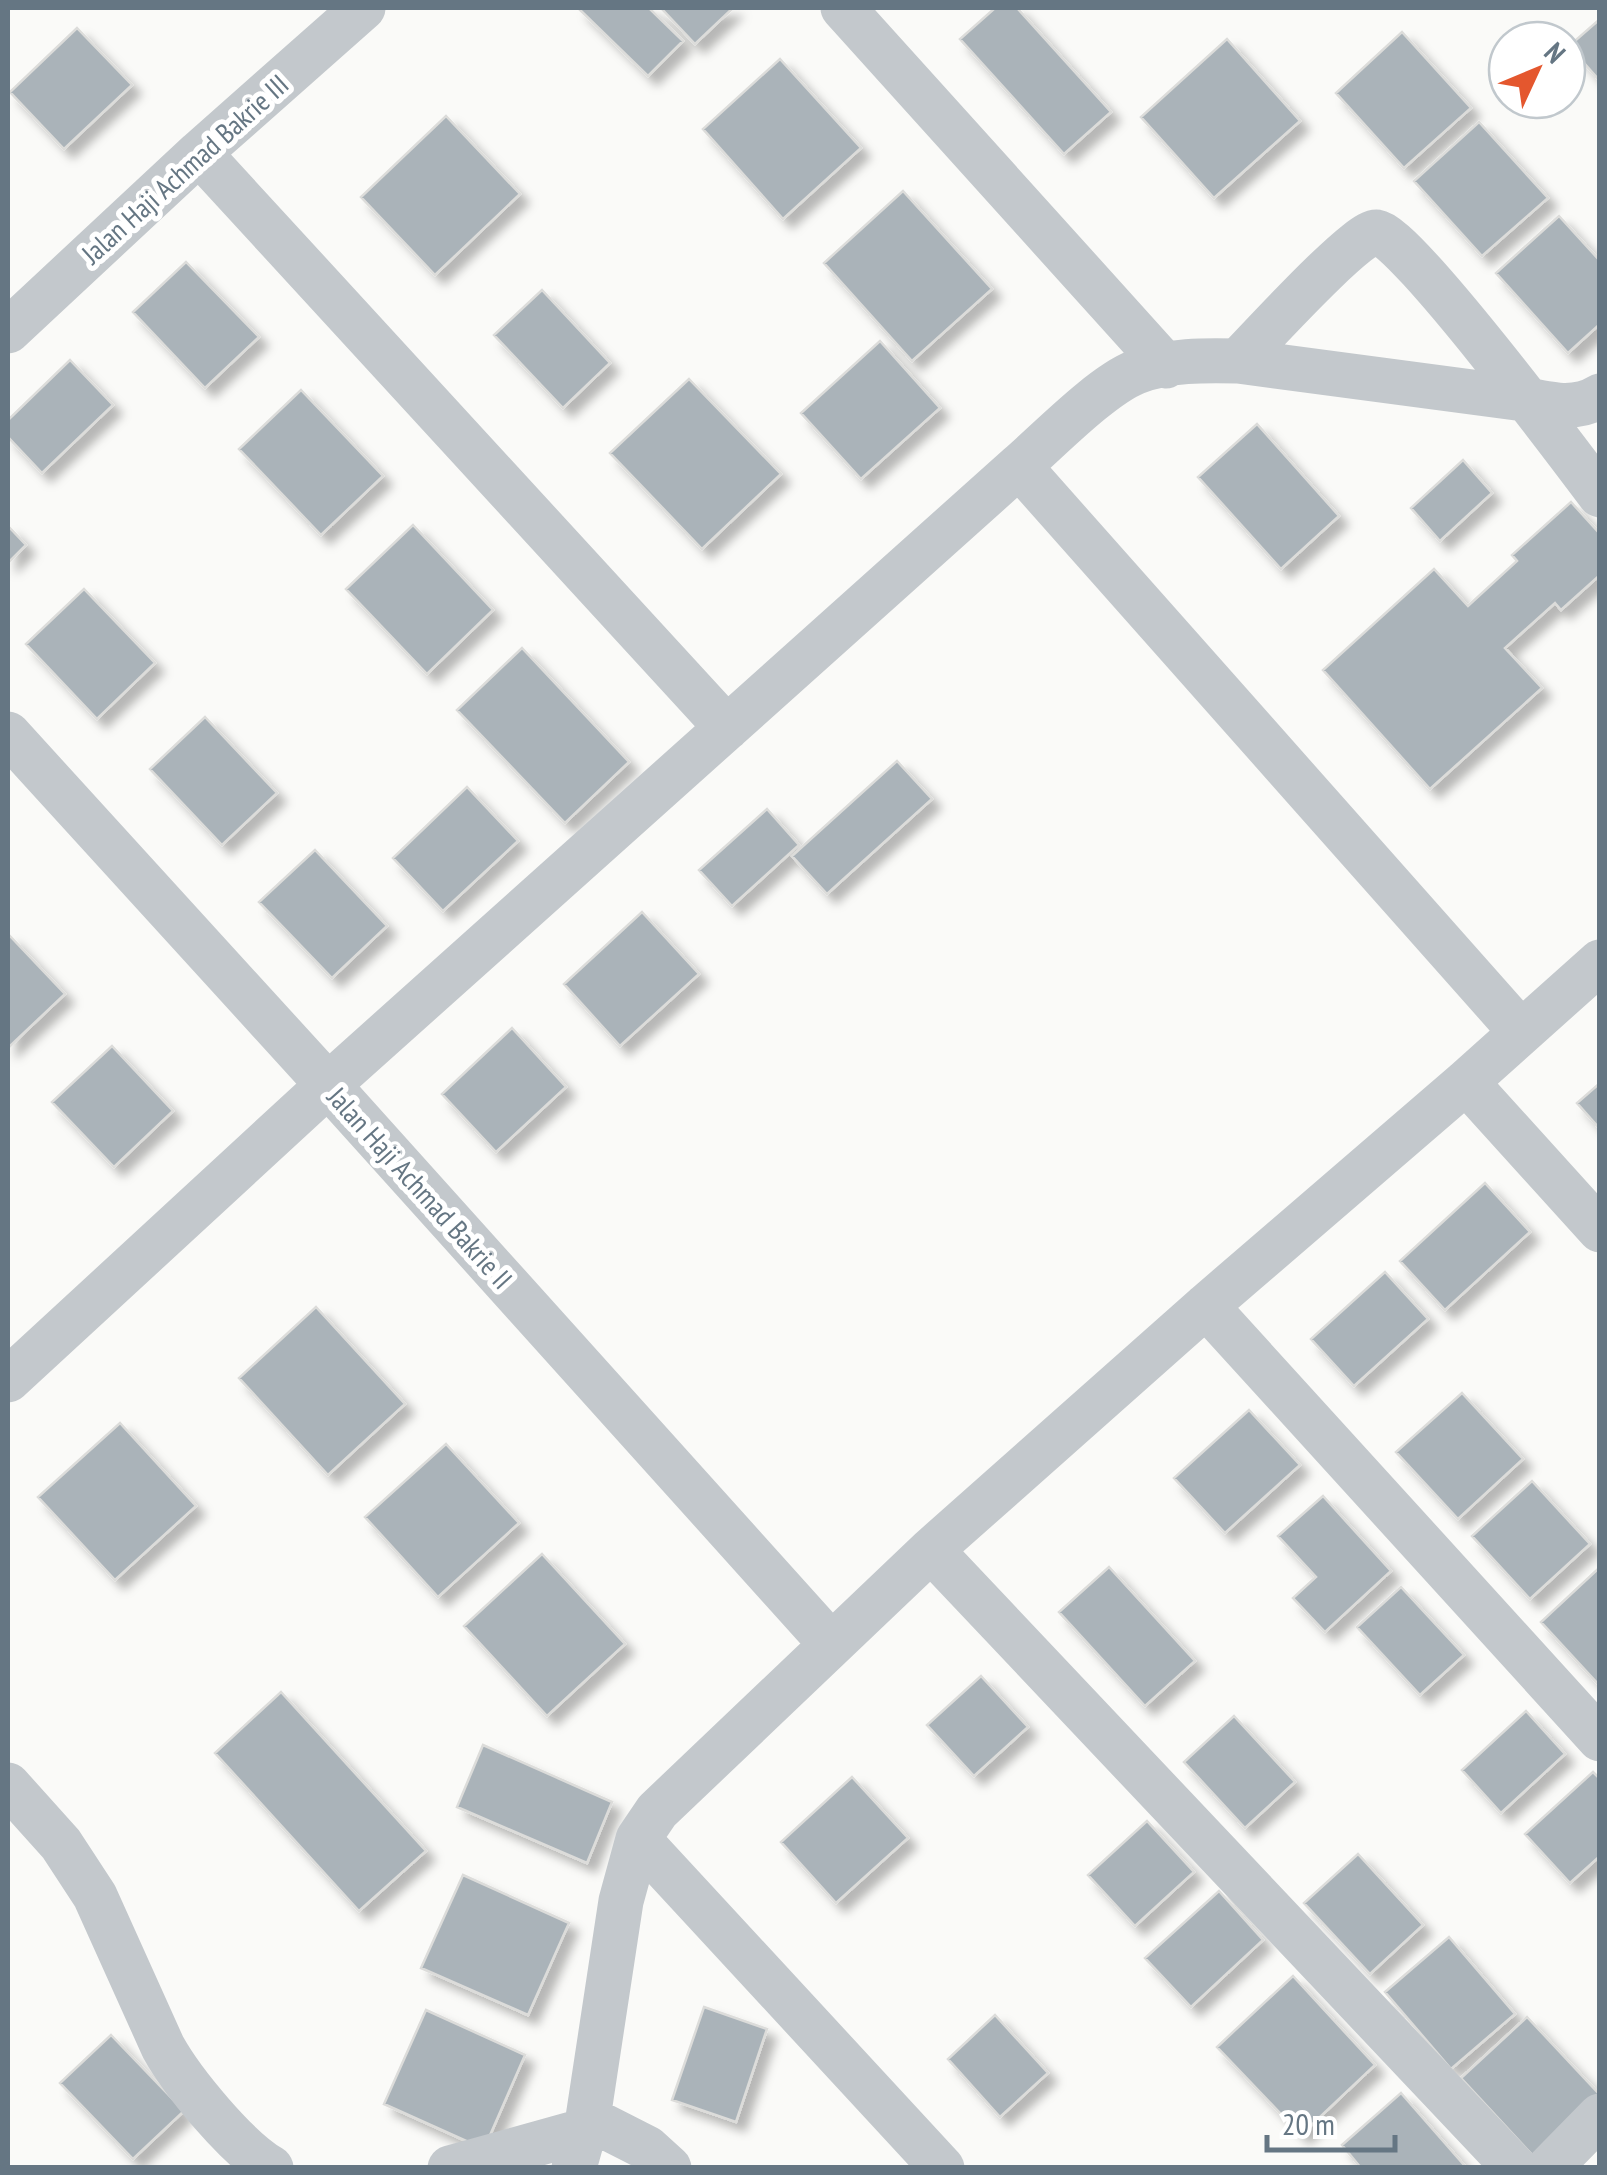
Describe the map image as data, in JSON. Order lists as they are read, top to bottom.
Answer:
{
  "streets": {
    "street": ["Jalan Haji Achmad Bakrie III", "Jalan Haji Achmad Bakrie II"]
  },
  "scale_bar": "20 m",
  "north": "top right"
}
